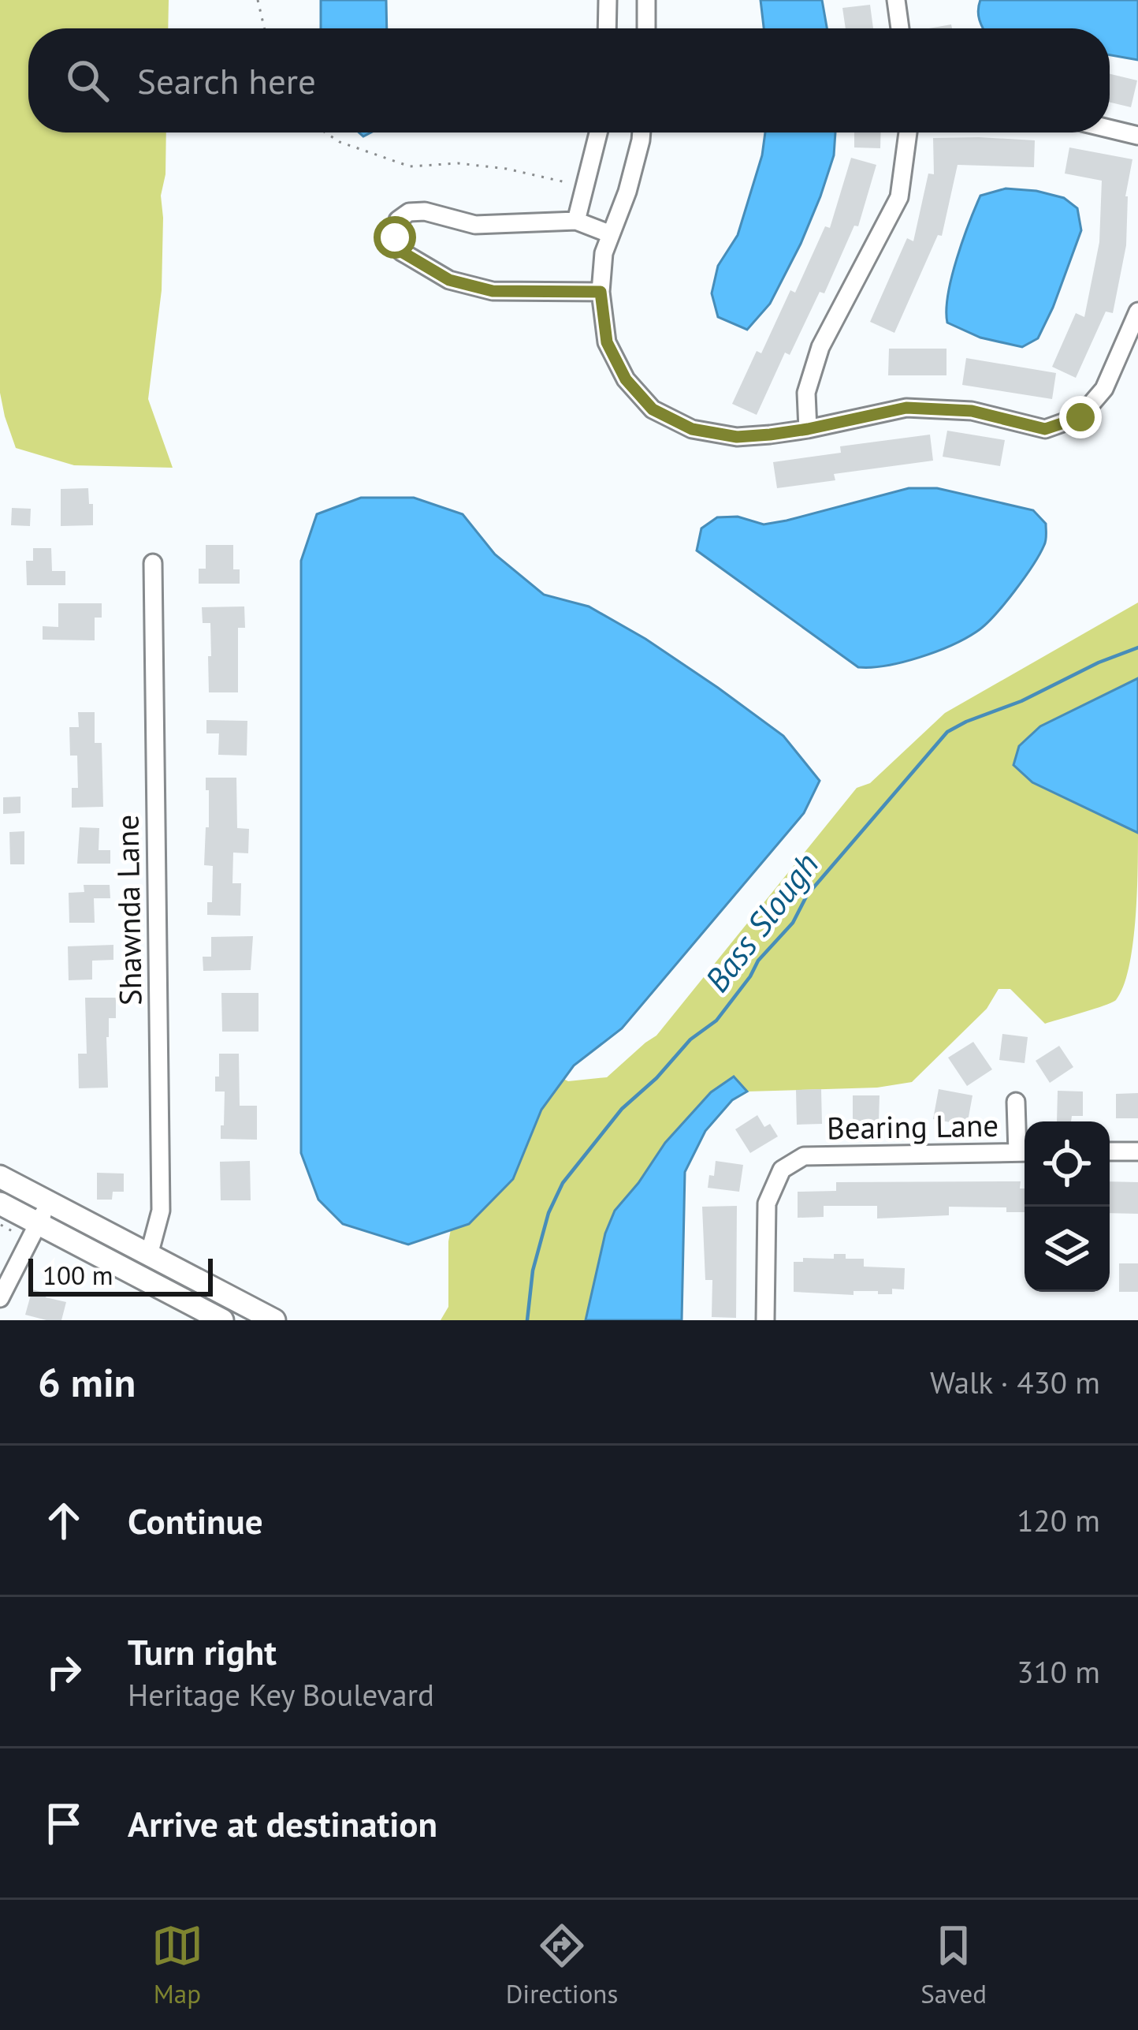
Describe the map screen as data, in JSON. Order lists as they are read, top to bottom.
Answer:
{
  "streets": {
    "street": ["Shawnda Lane", "Bearing Lane"]
  },
  "water": ["Bass Slough"],
  "scale_bar": "100 m",
  "page": {
    "search": "Search here",
    "scale": "100 m",
    "heading": ["6 min", "Walk · 430 m"],
    "list": [
      ["Continue", "120 m"],
      ["Turn right", "Heritage Key Boulevard", "310 m"],
      "Arrive at destination"
    ],
    "nav": ["Map", "Directions", "Saved"]
  }
}
